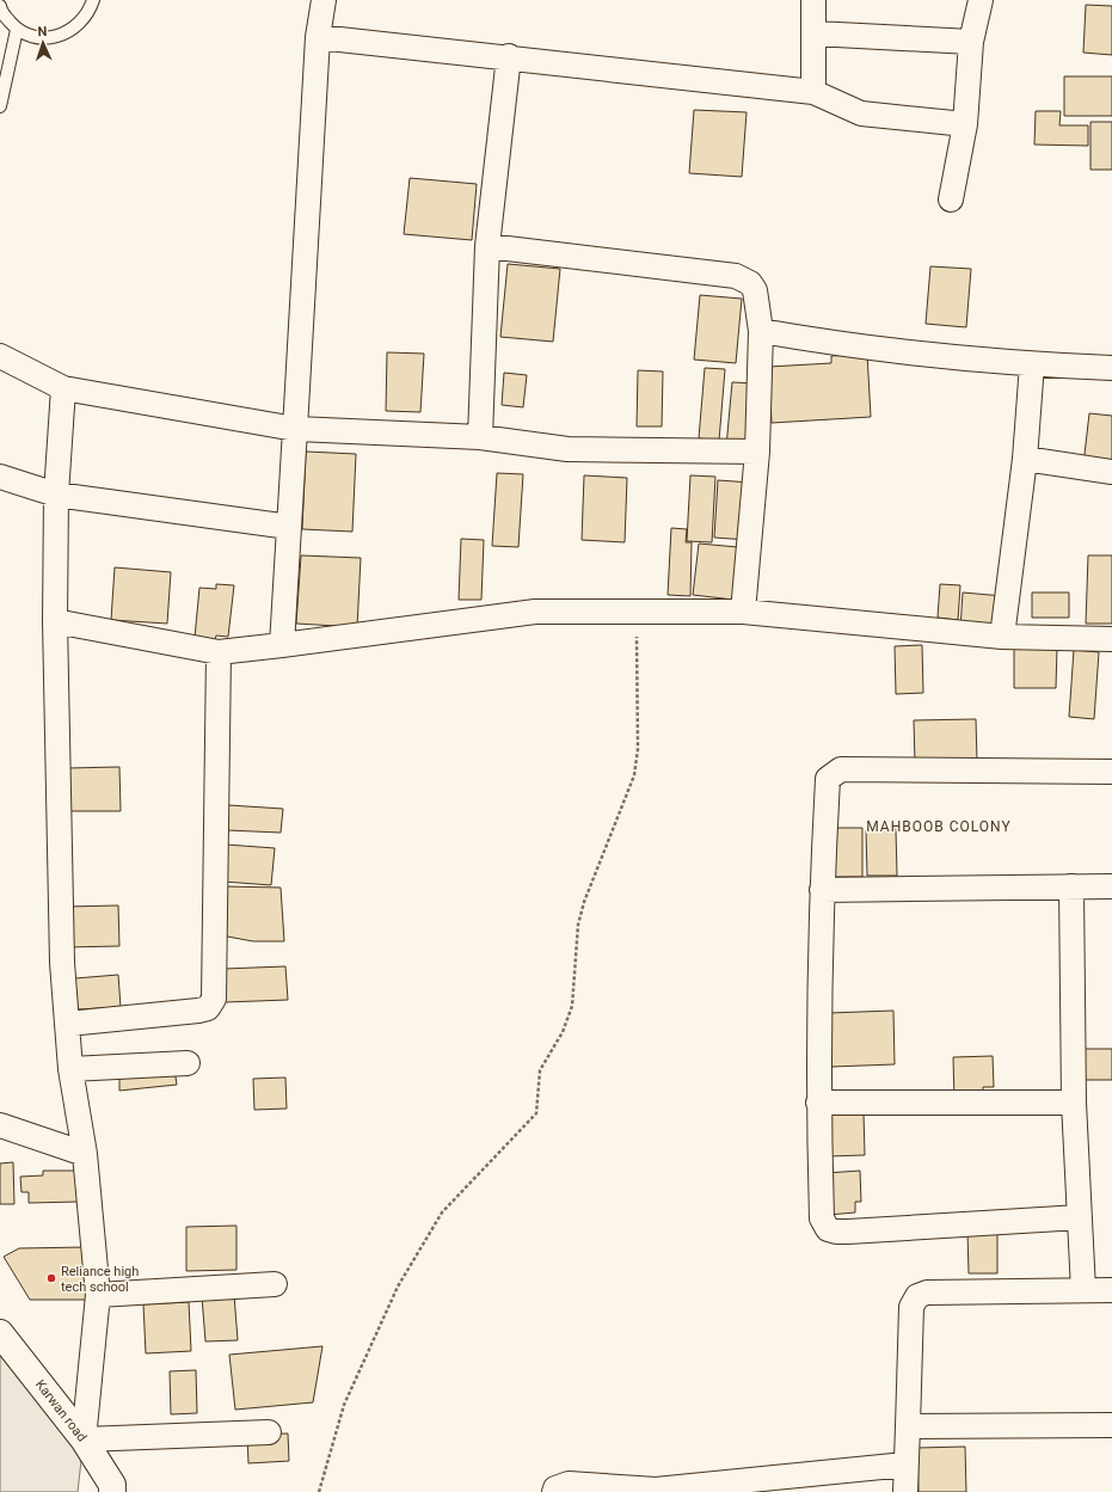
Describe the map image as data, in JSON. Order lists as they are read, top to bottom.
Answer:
{
  "streets": {
    "street": ["Karwan road"]
  },
  "districts": ["MAHBOOB COLONY"],
  "places": ["Reliance high tech school"],
  "north": "top"
}
